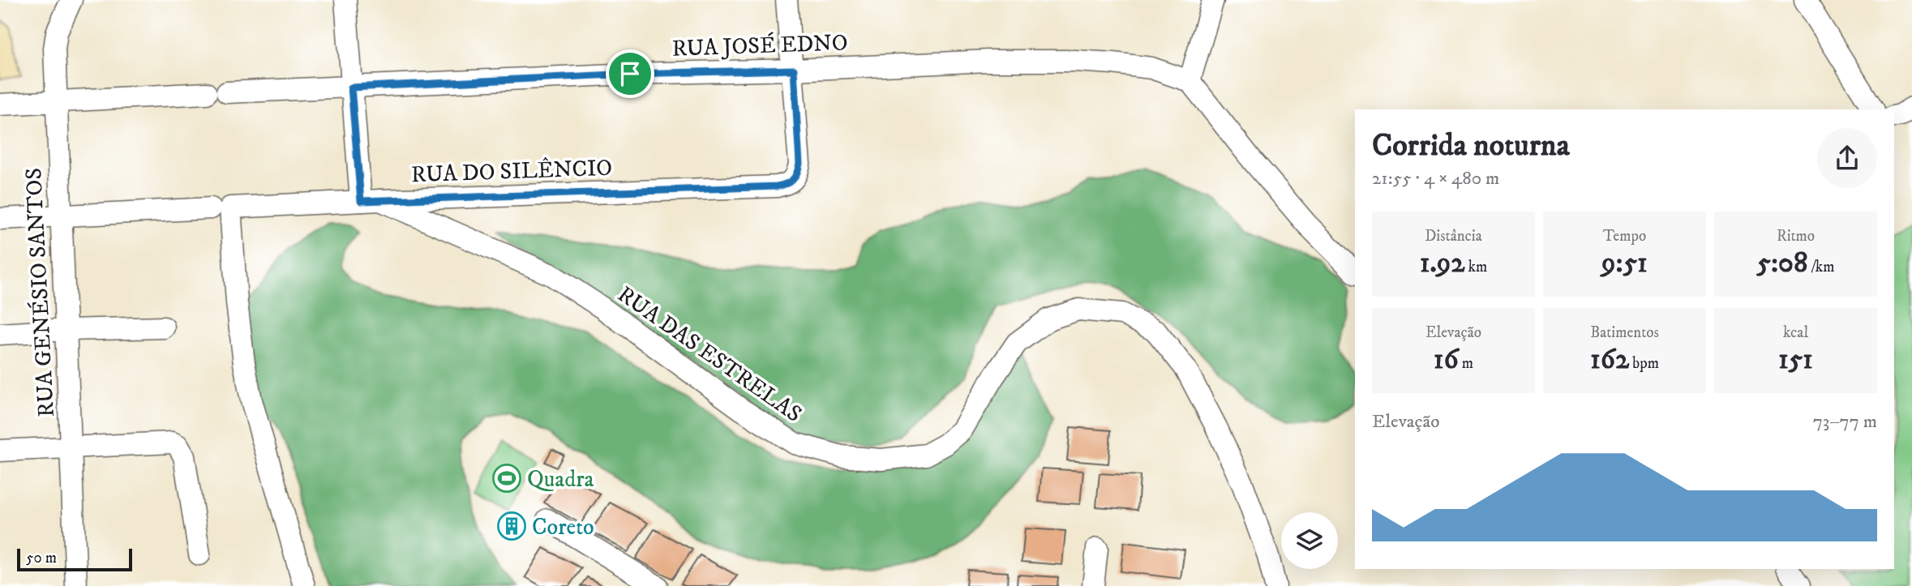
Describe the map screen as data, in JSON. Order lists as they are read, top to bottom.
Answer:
{
  "streets": {
    "street": [
      "RUA JOSÉ EDNO",
      "RUA DO SILÊNCIO",
      "RUA GENÉSIO SANTOS",
      "RUA DAS ESTRELAS"
    ]
  },
  "crossings": [
    ["RUA JOSÉ EDNO", "RUA DO SILÊNCIO"],
    ["RUA JOSÉ EDNO", "RUA GENÉSIO SANTOS"],
    ["RUA DO SILÊNCIO", "RUA GENÉSIO SANTOS"],
    ["RUA DO SILÊNCIO", "RUA DAS ESTRELAS"]
  ],
  "places": {
    "sports": ["Quadra"],
    "building": ["Coreto"]
  },
  "scale_bar": "50 m",
  "page": {
    "heading": ["Corrida noturna", "21:55 · 4 × 480 m"],
    "stats": [
      ["Distância", "1.92 km"],
      ["Tempo", "9:51"],
      ["Ritmo", "5:08 /km"],
      ["Elevação", "16 m"],
      ["Batimentos", "162 bpm"],
      ["kcal", "151"]
    ],
    "chart": ["Elevação", "73–77 m"],
    "scale": "50 m"
  }
}
